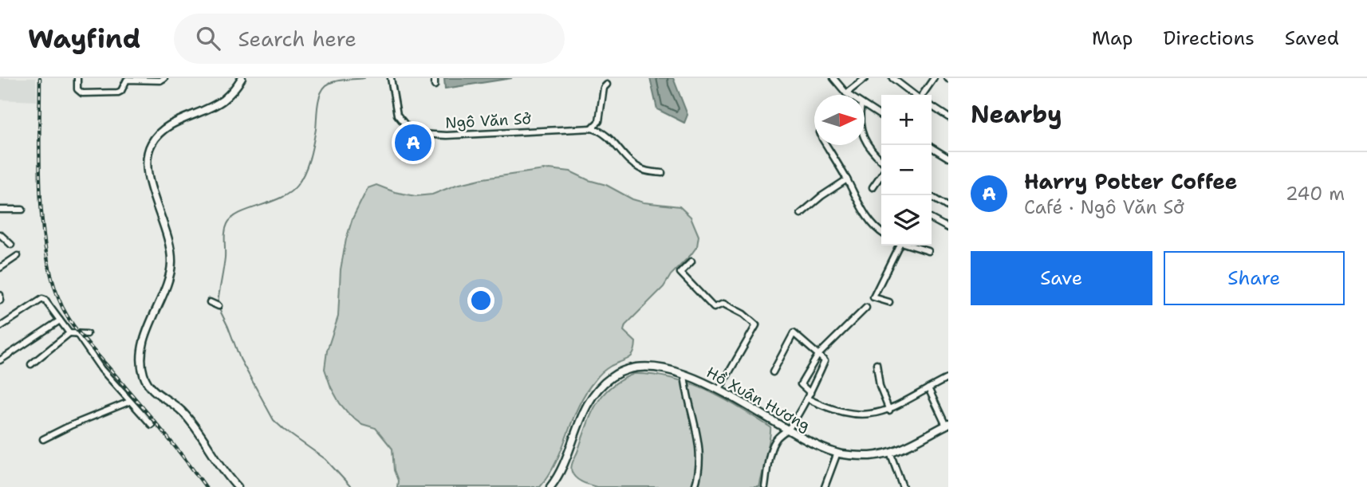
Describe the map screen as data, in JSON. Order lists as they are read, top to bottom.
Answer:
{
  "streets": {
    "main road": ["Hồ Xuân Hương"],
    "street": ["Ngô Văn Sở"]
  },
  "north": "right",
  "page": {
    "header": "Wayfind",
    "search": "Search here",
    "nav": ["Map", "Directions", "Saved"],
    "heading": "Nearby",
    "map_buttons": ["+", "−"],
    "pins": "A",
    "list": [
      {
        "mark": "A",
        "name": "Harry Potter Coffee",
        "note": "Café · Ngô Văn Sở",
        "value": "240 m"
      }
    ],
    "buttons": ["Save", "Share"]
  }
}
